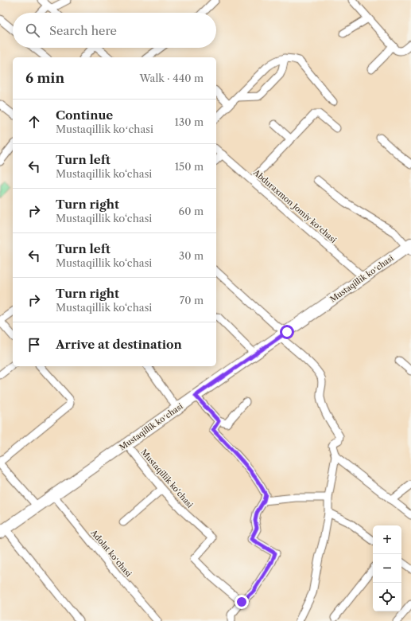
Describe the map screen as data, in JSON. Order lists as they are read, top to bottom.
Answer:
{
  "streets": {
    "main road": ["Mustaqillik koʻchasi"],
    "street": ["Abduraxmon Jomiy koʻchasi", "Mustaqillik ko‘chasi", "Adolat koʻchasi"]
  },
  "crossings": [
    ["Abduraxmon Jomiy koʻchasi", "Mustaqillik koʻchasi"],
    ["Mustaqillik koʻchasi", "Mustaqillik ko‘chasi"],
    ["Mustaqillik koʻchasi", "Adolat koʻchasi"]
  ],
  "page": {
    "search": "Search here",
    "heading": ["6 min", "Walk · 440 m"],
    "list": [
      ["Continue", "Mustaqillik koʻchasi", "130 m"],
      ["Turn left", "Mustaqillik ko‘chasi", "150 m"],
      ["Turn right", "Mustaqillik ko‘chasi", "60 m"],
      ["Turn left", "Mustaqillik ko‘chasi", "30 m"],
      ["Turn right", "Mustaqillik ko‘chasi", "70 m"],
      "Arrive at destination"
    ],
    "map_buttons": ["+", "−"]
  }
}
